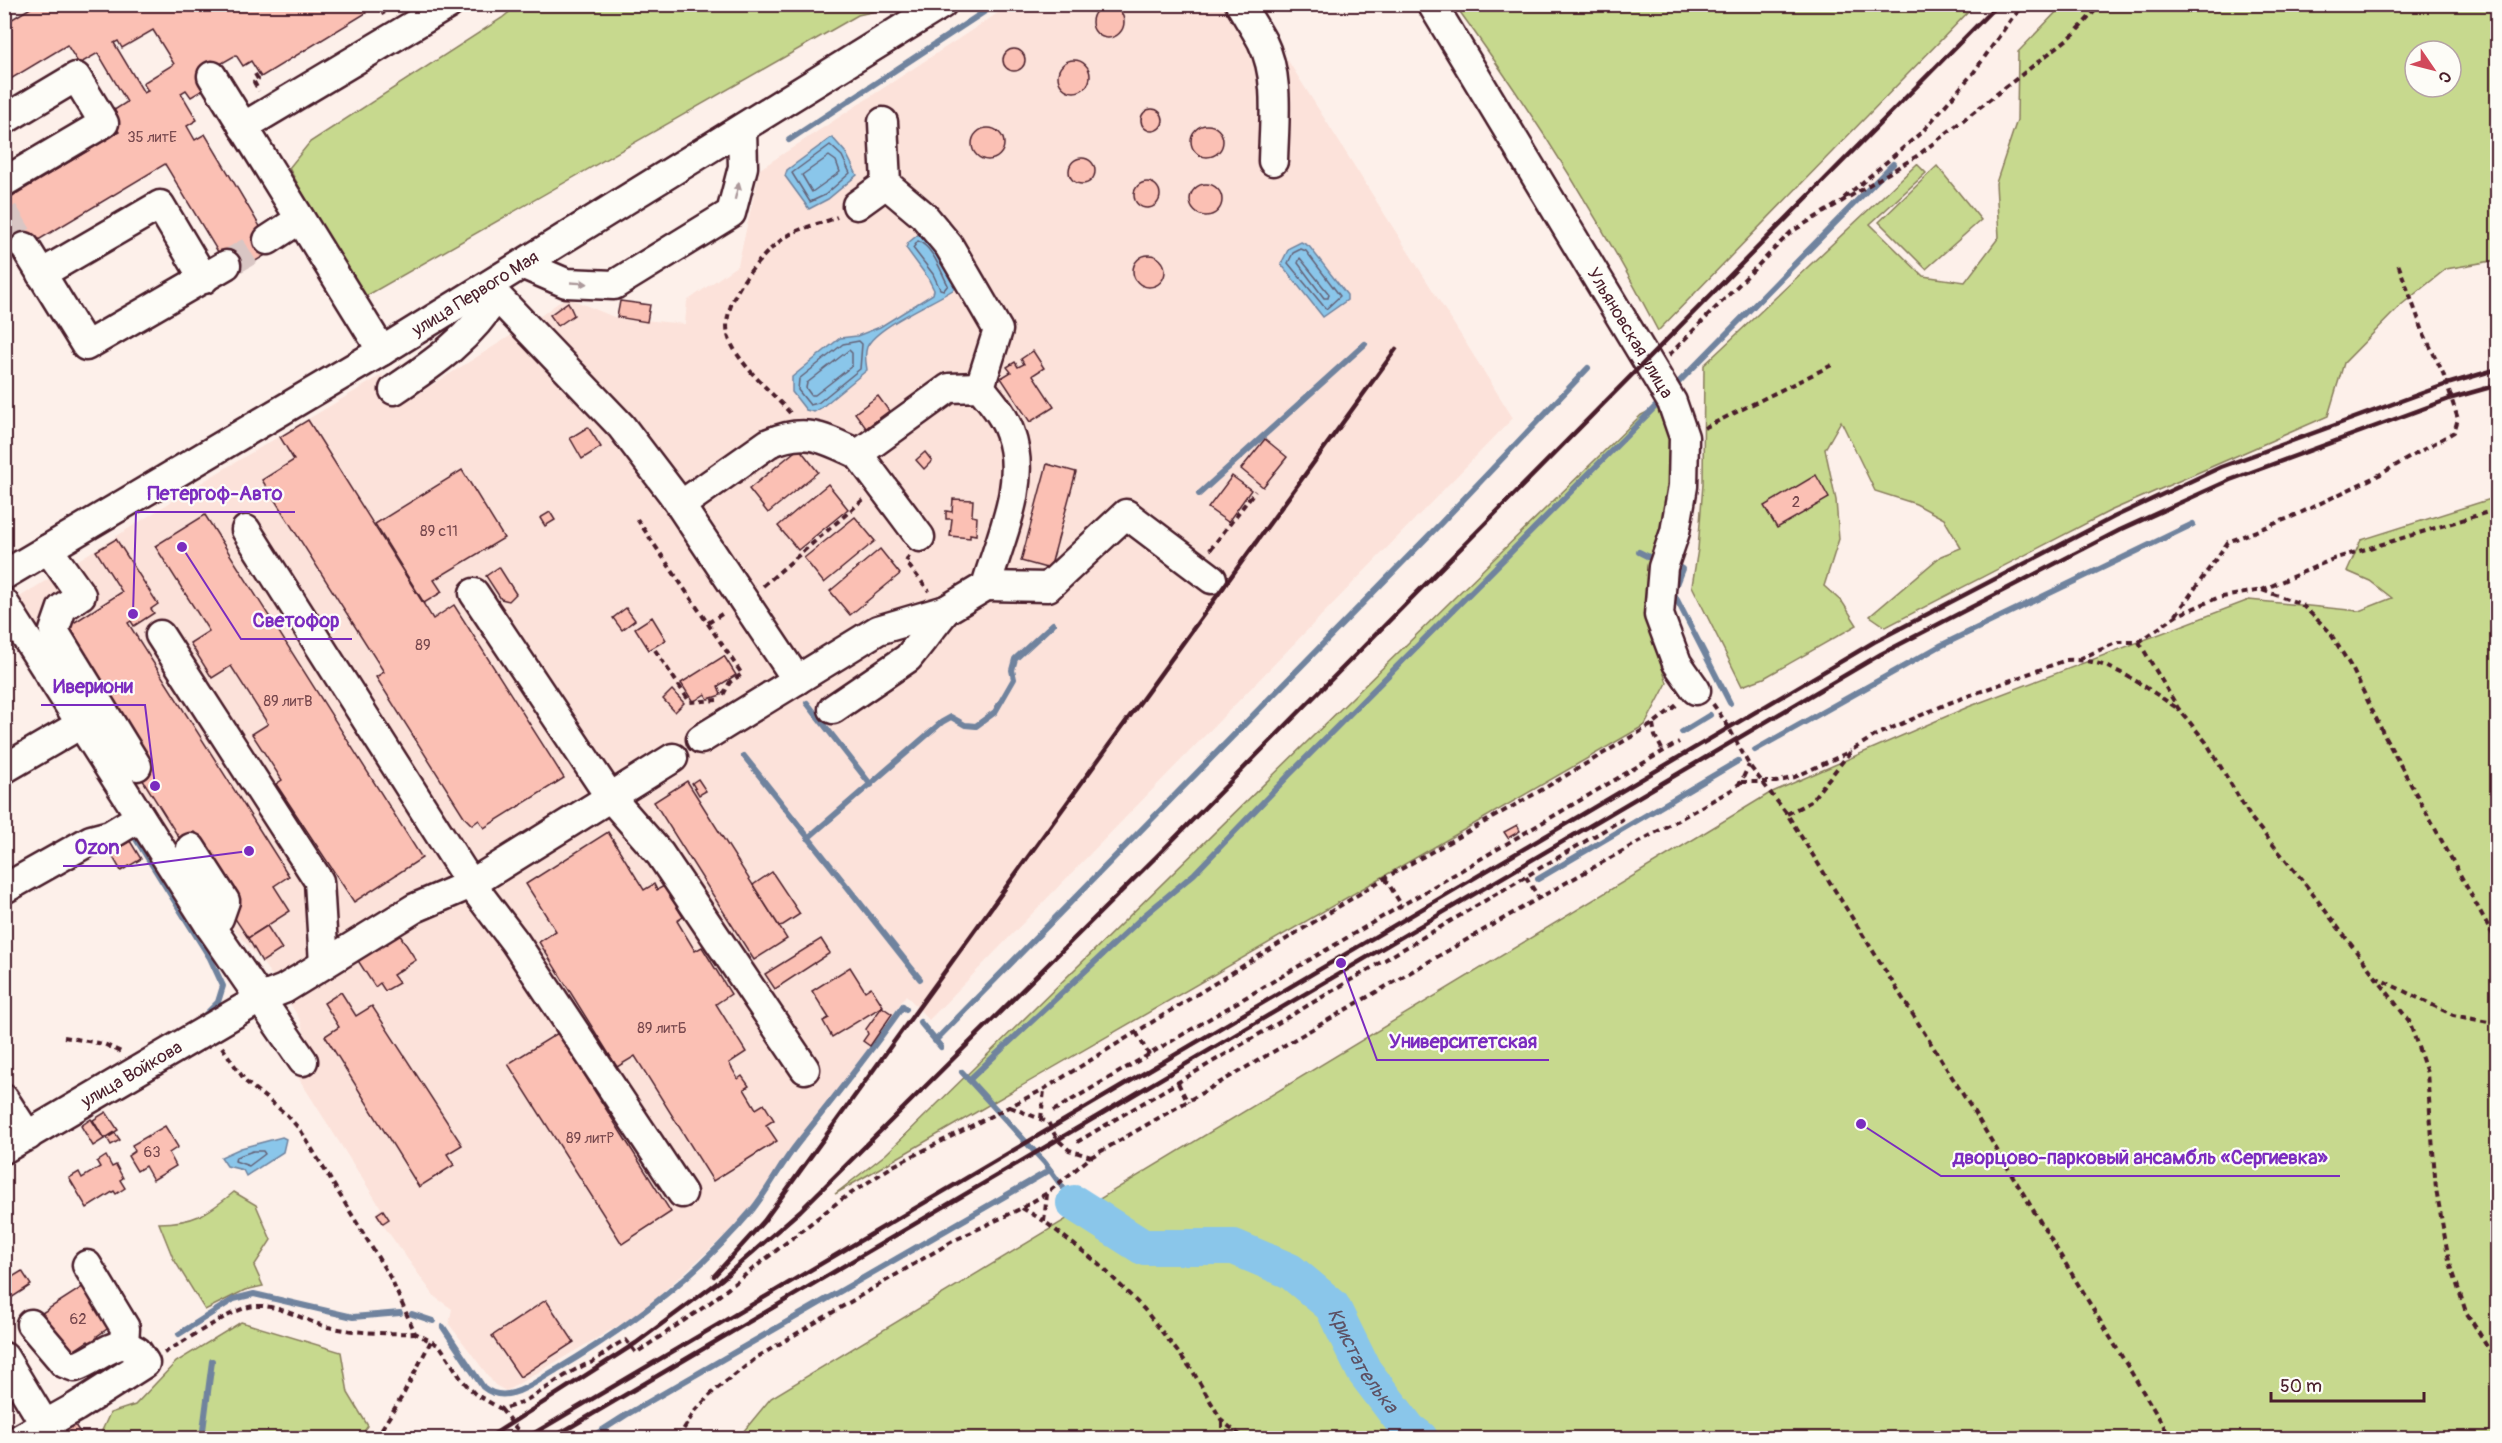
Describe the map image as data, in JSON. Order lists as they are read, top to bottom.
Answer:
{
  "streets": {
    "street": ["улица Первого Мая", "Ульяновская улица", "улица Войкова"]
  },
  "water": ["Кристателька"],
  "places": [
    "Светофор",
    "Петергоф-Авто",
    "Ивериони",
    "Ozon",
    "Университетская",
    "дворцово-парковый ансамбль «Сергиевка»"
  ],
  "house_numbers": [
    "35 литЕ",
    "2",
    "89 с11",
    "89",
    "89 литВ",
    "89 литБ",
    "89 литР",
    "63",
    "62"
  ],
  "scale_bar": "50 m",
  "north": "bottom right"
}
